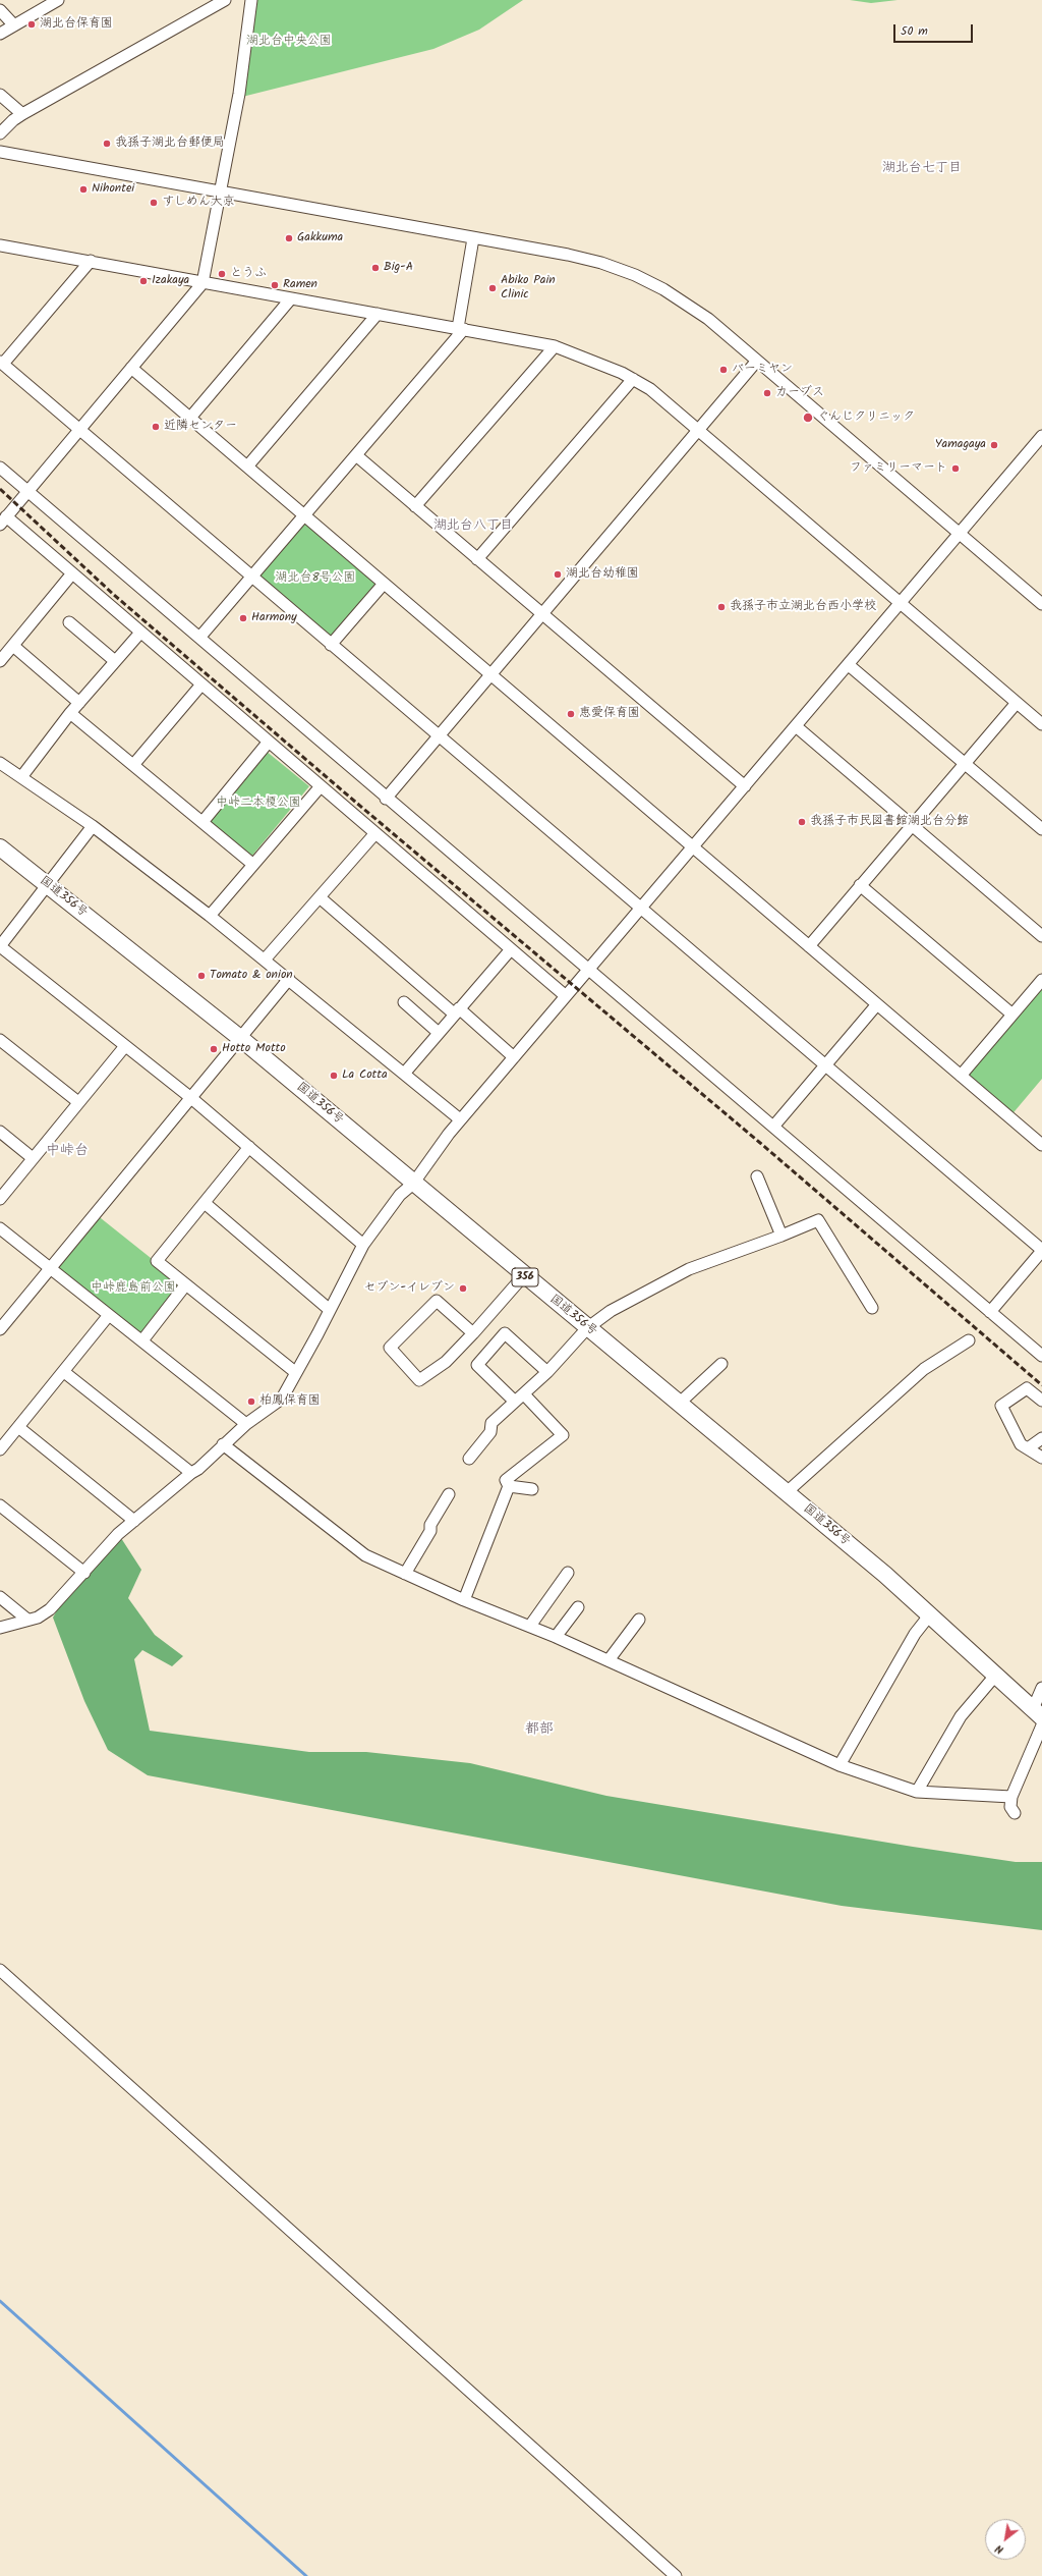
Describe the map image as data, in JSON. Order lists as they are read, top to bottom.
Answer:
{
  "streets": {
    "highway": ["国道356号", "356"]
  },
  "districts": [
    "湖北台七丁目",
    "湖北台八丁目",
    "中峠台",
    "都部"
  ],
  "parks": [
    "湖北台中央公園",
    "湖北台8号公園",
    "中峠二本榎公園",
    "中峠鹿島前公園"
  ],
  "places": [
    "湖北台保育園",
    "我孫子湖北台郵便局",
    "Nihontei",
    "すしめん大京",
    "Gakkuma",
    "Big-A",
    "とうふ",
    "Izakaya",
    "Ramen",
    "Abiko Pain Clinic",
    "バーミヤン",
    "カーブス",
    "ぐんじクリニック",
    "近隣センター",
    "Yamagaya",
    "ファミリーマート",
    "湖北台幼稚園",
    "我孫子市立湖北台西小学校",
    "Harmony",
    "恵愛保育園",
    "我孫子市民図書館湖北台分館",
    "Tomato & onion",
    "Hotto Motto",
    "La Cotta",
    "セブン-イレブン",
    "柏鳳保育園"
  ],
  "scale_bar": "50 m",
  "north": "bottom left"
}
